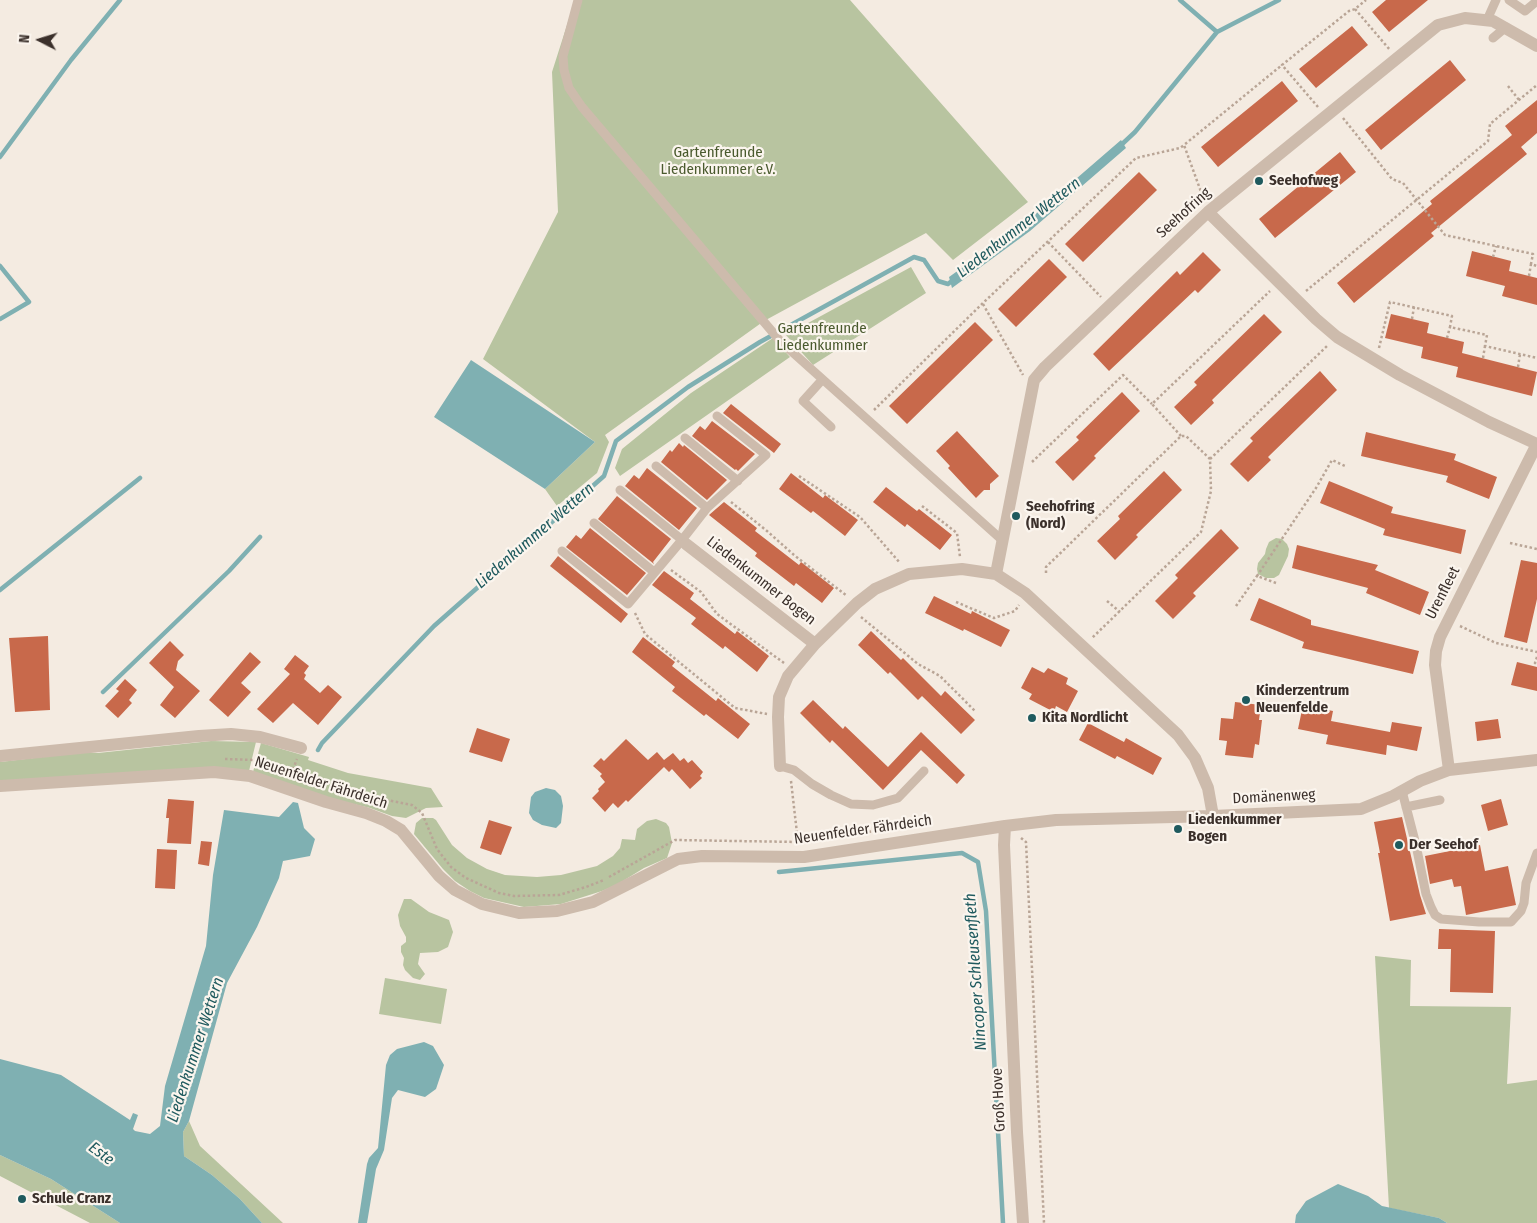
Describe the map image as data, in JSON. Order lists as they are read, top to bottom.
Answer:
{
  "streets": {
    "street": [
      "Seehofring",
      "Liedenkummer Bogen",
      "Urenfleet",
      "Neuenfelder Fährdeich",
      "Domänenweg",
      "Groß Hove"
    ]
  },
  "crossings": [
    ["Liedenkummer Bogen", "Domänenweg"],
    ["Urenfleet", "Domänenweg"],
    ["Neuenfelder Fährdeich", "Domänenweg"],
    ["Neuenfelder Fährdeich", "Groß Hove"],
    ["Domänenweg", "Groß Hove"]
  ],
  "water": ["Liedenkummer Wettern", "Nincoper Schleusenfleth", "Este"],
  "parks": ["Gartenfreunde Liedenkummer e.V.", "Gartenfreunde Liedenkummer"],
  "places": [
    "Seehofweg",
    "Seehofring (Nord)",
    "Kinderzentrum Neuenfelde",
    "Kita Nordlicht",
    "Liedenkummer Bogen",
    "Der Seehof",
    "Schule Cranz"
  ],
  "north": "left"
}
